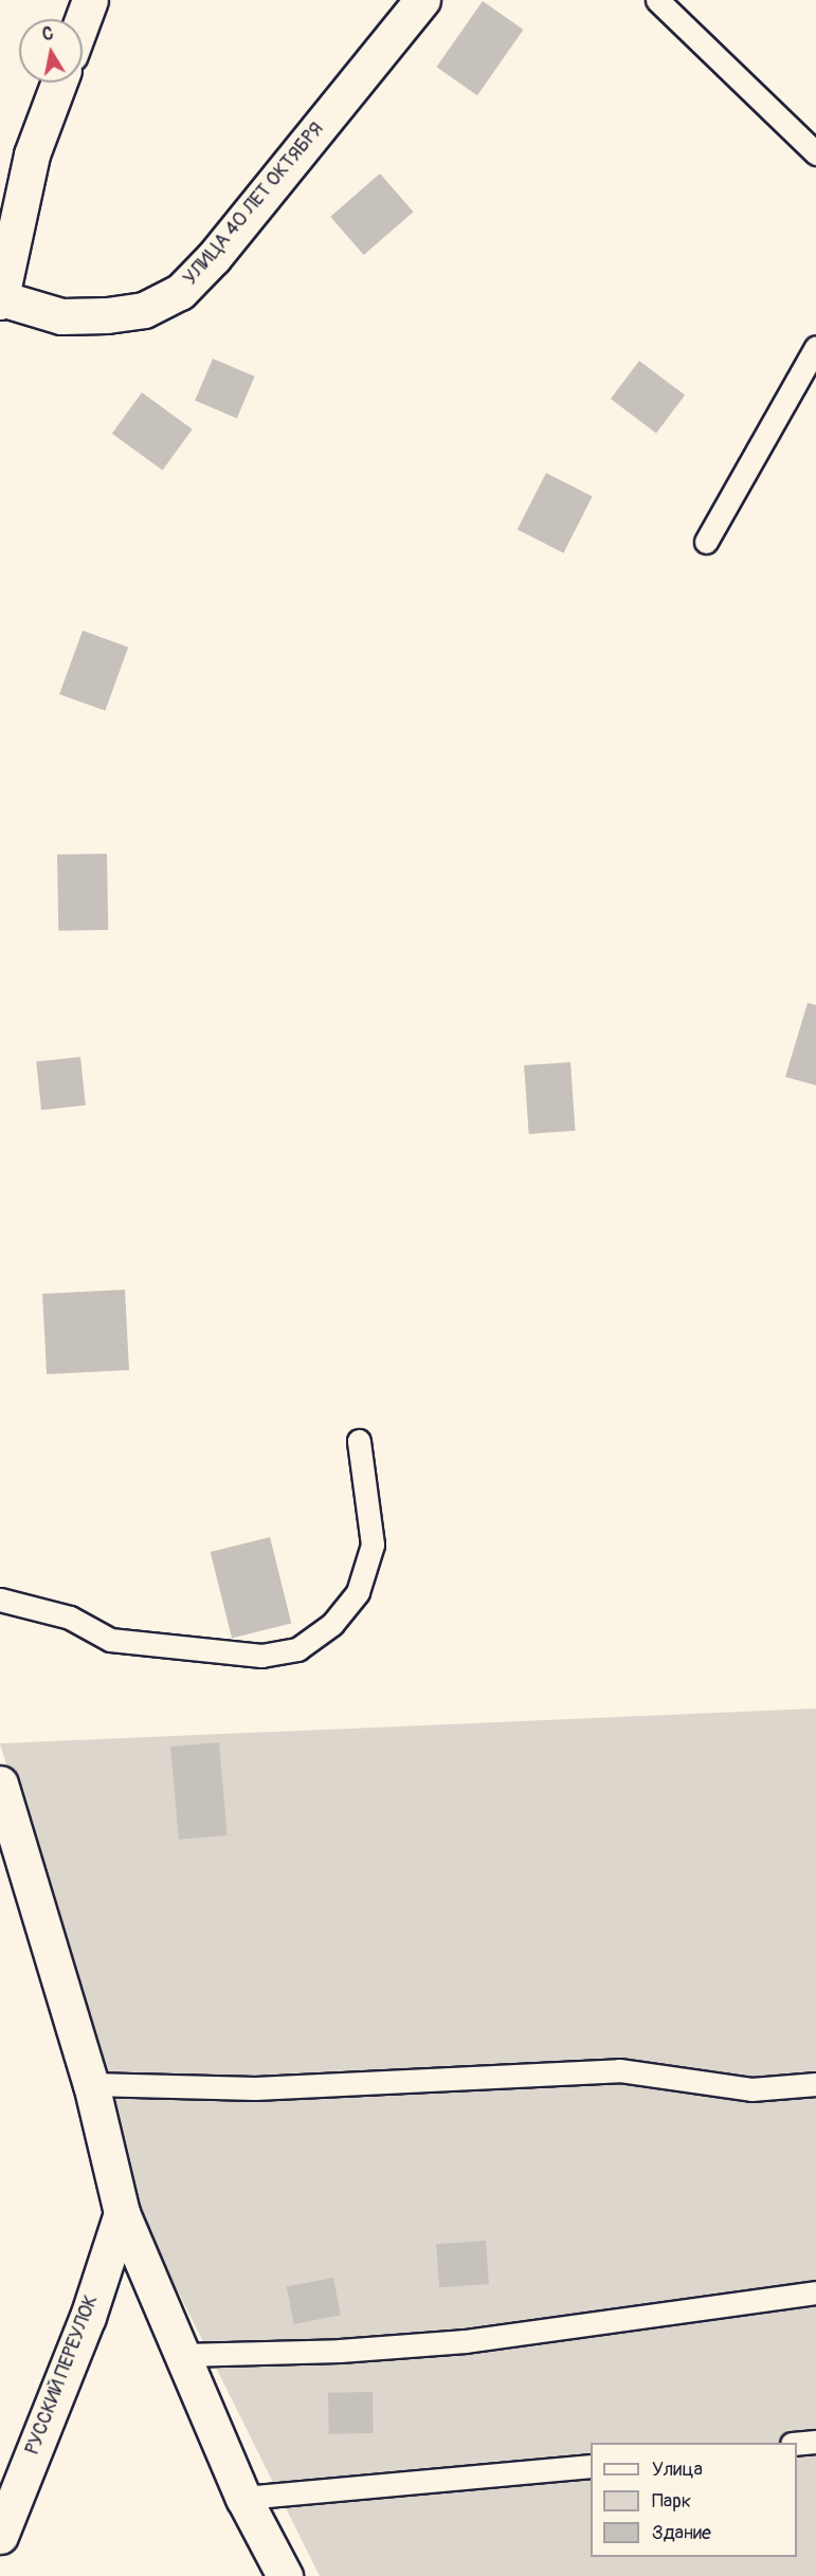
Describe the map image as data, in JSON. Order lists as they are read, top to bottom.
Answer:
{
  "streets": {
    "street": ["УЛИЦА 40 ЛЕТ ОКТЯБРЯ", "РУССКИЙ ПЕРЕУЛОК"]
  },
  "legend": ["Улица", "Парк", "Здание"],
  "north": "top"
}
